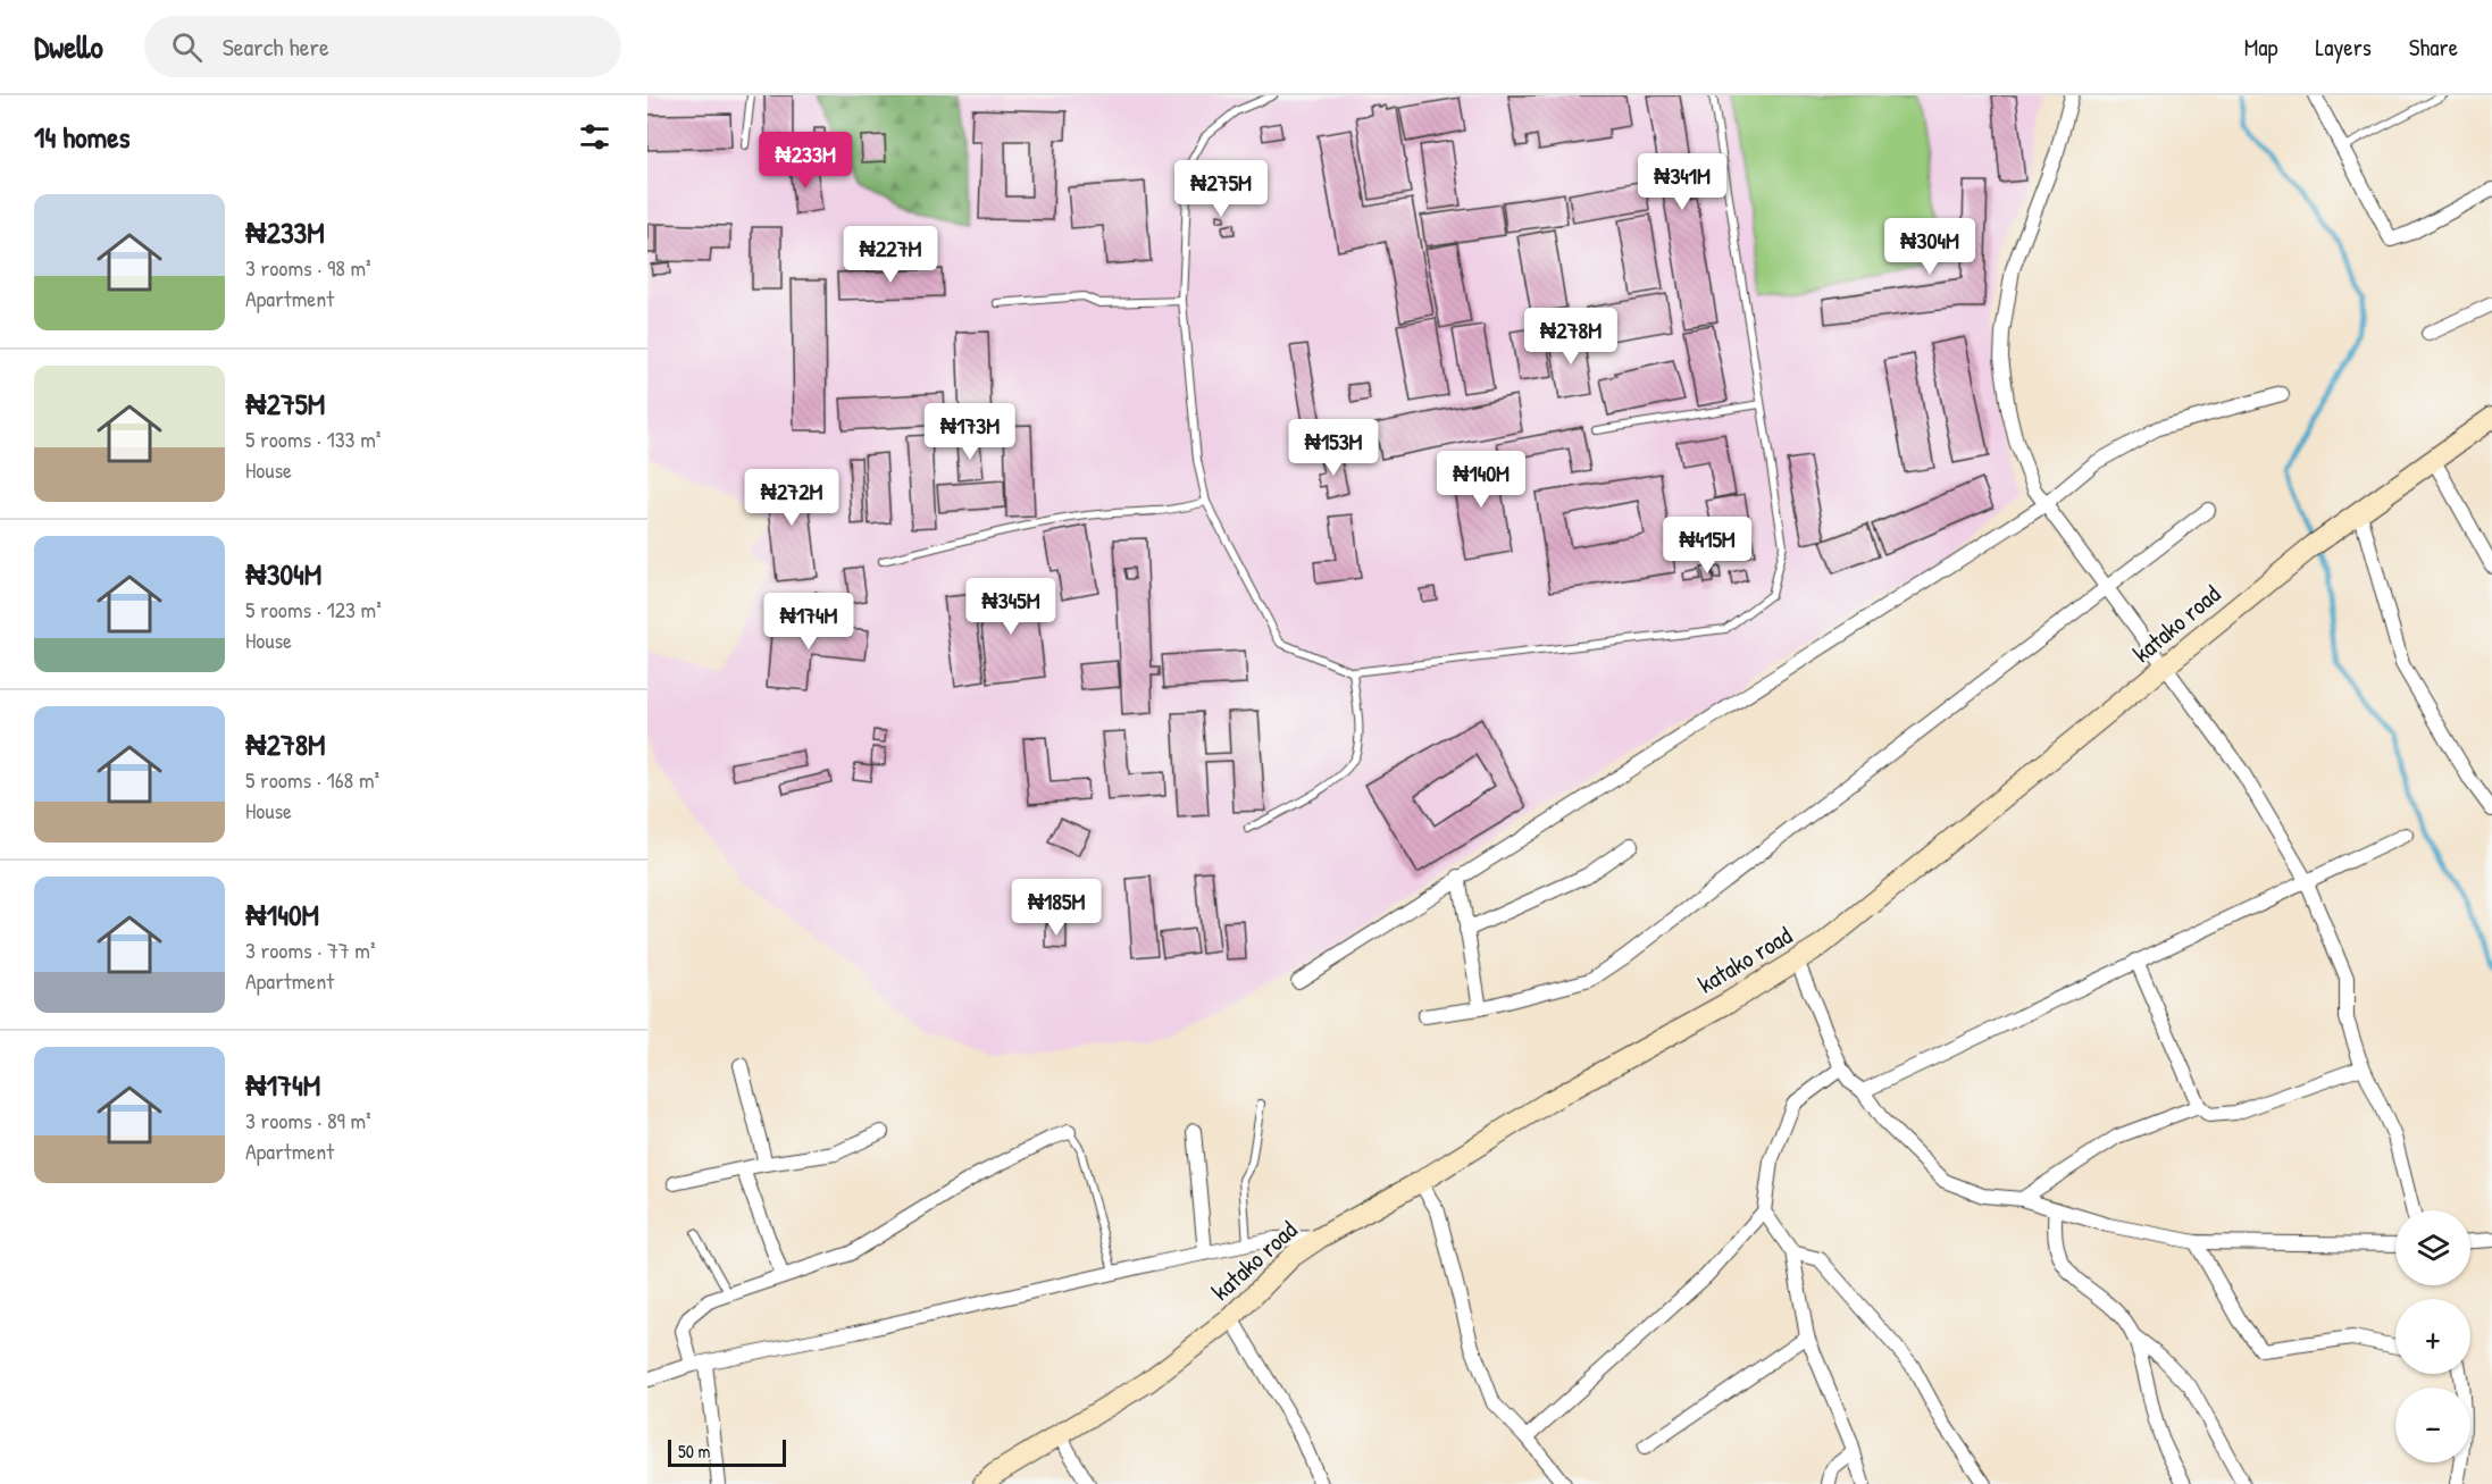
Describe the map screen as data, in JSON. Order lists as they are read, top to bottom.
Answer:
{
  "streets": {
    "street": ["katako road"]
  },
  "scale_bar": "50 m",
  "page": {
    "header": "Dwello",
    "search": "Search here",
    "nav": ["Map", "Layers", "Share"],
    "heading": "14 homes",
    "price": [
      "₦233M",
      "₦341M",
      "₦275M",
      "₦304M",
      "₦227M",
      "₦278M",
      "₦173M",
      "₦153M",
      "₦140M",
      "₦272M",
      "₦415M",
      "₦345M",
      "₦174M",
      "₦185M"
    ],
    "list": [
      {
        "name": "₦233M",
        "note": "3 rooms · 98 m² · Apartment"
      },
      {
        "name": "₦275M",
        "note": "5 rooms · 133 m² · House"
      },
      {
        "name": "₦304M",
        "note": "5 rooms · 123 m² · House"
      },
      {
        "name": "₦278M",
        "note": "5 rooms · 168 m² · House"
      },
      {
        "name": "₦140M",
        "note": "3 rooms · 77 m² · Apartment"
      },
      {
        "name": "₦174M",
        "note": "3 rooms · 89 m² · Apartment"
      }
    ],
    "map_buttons": ["+", "−"],
    "scale": "50 m"
  }
}
